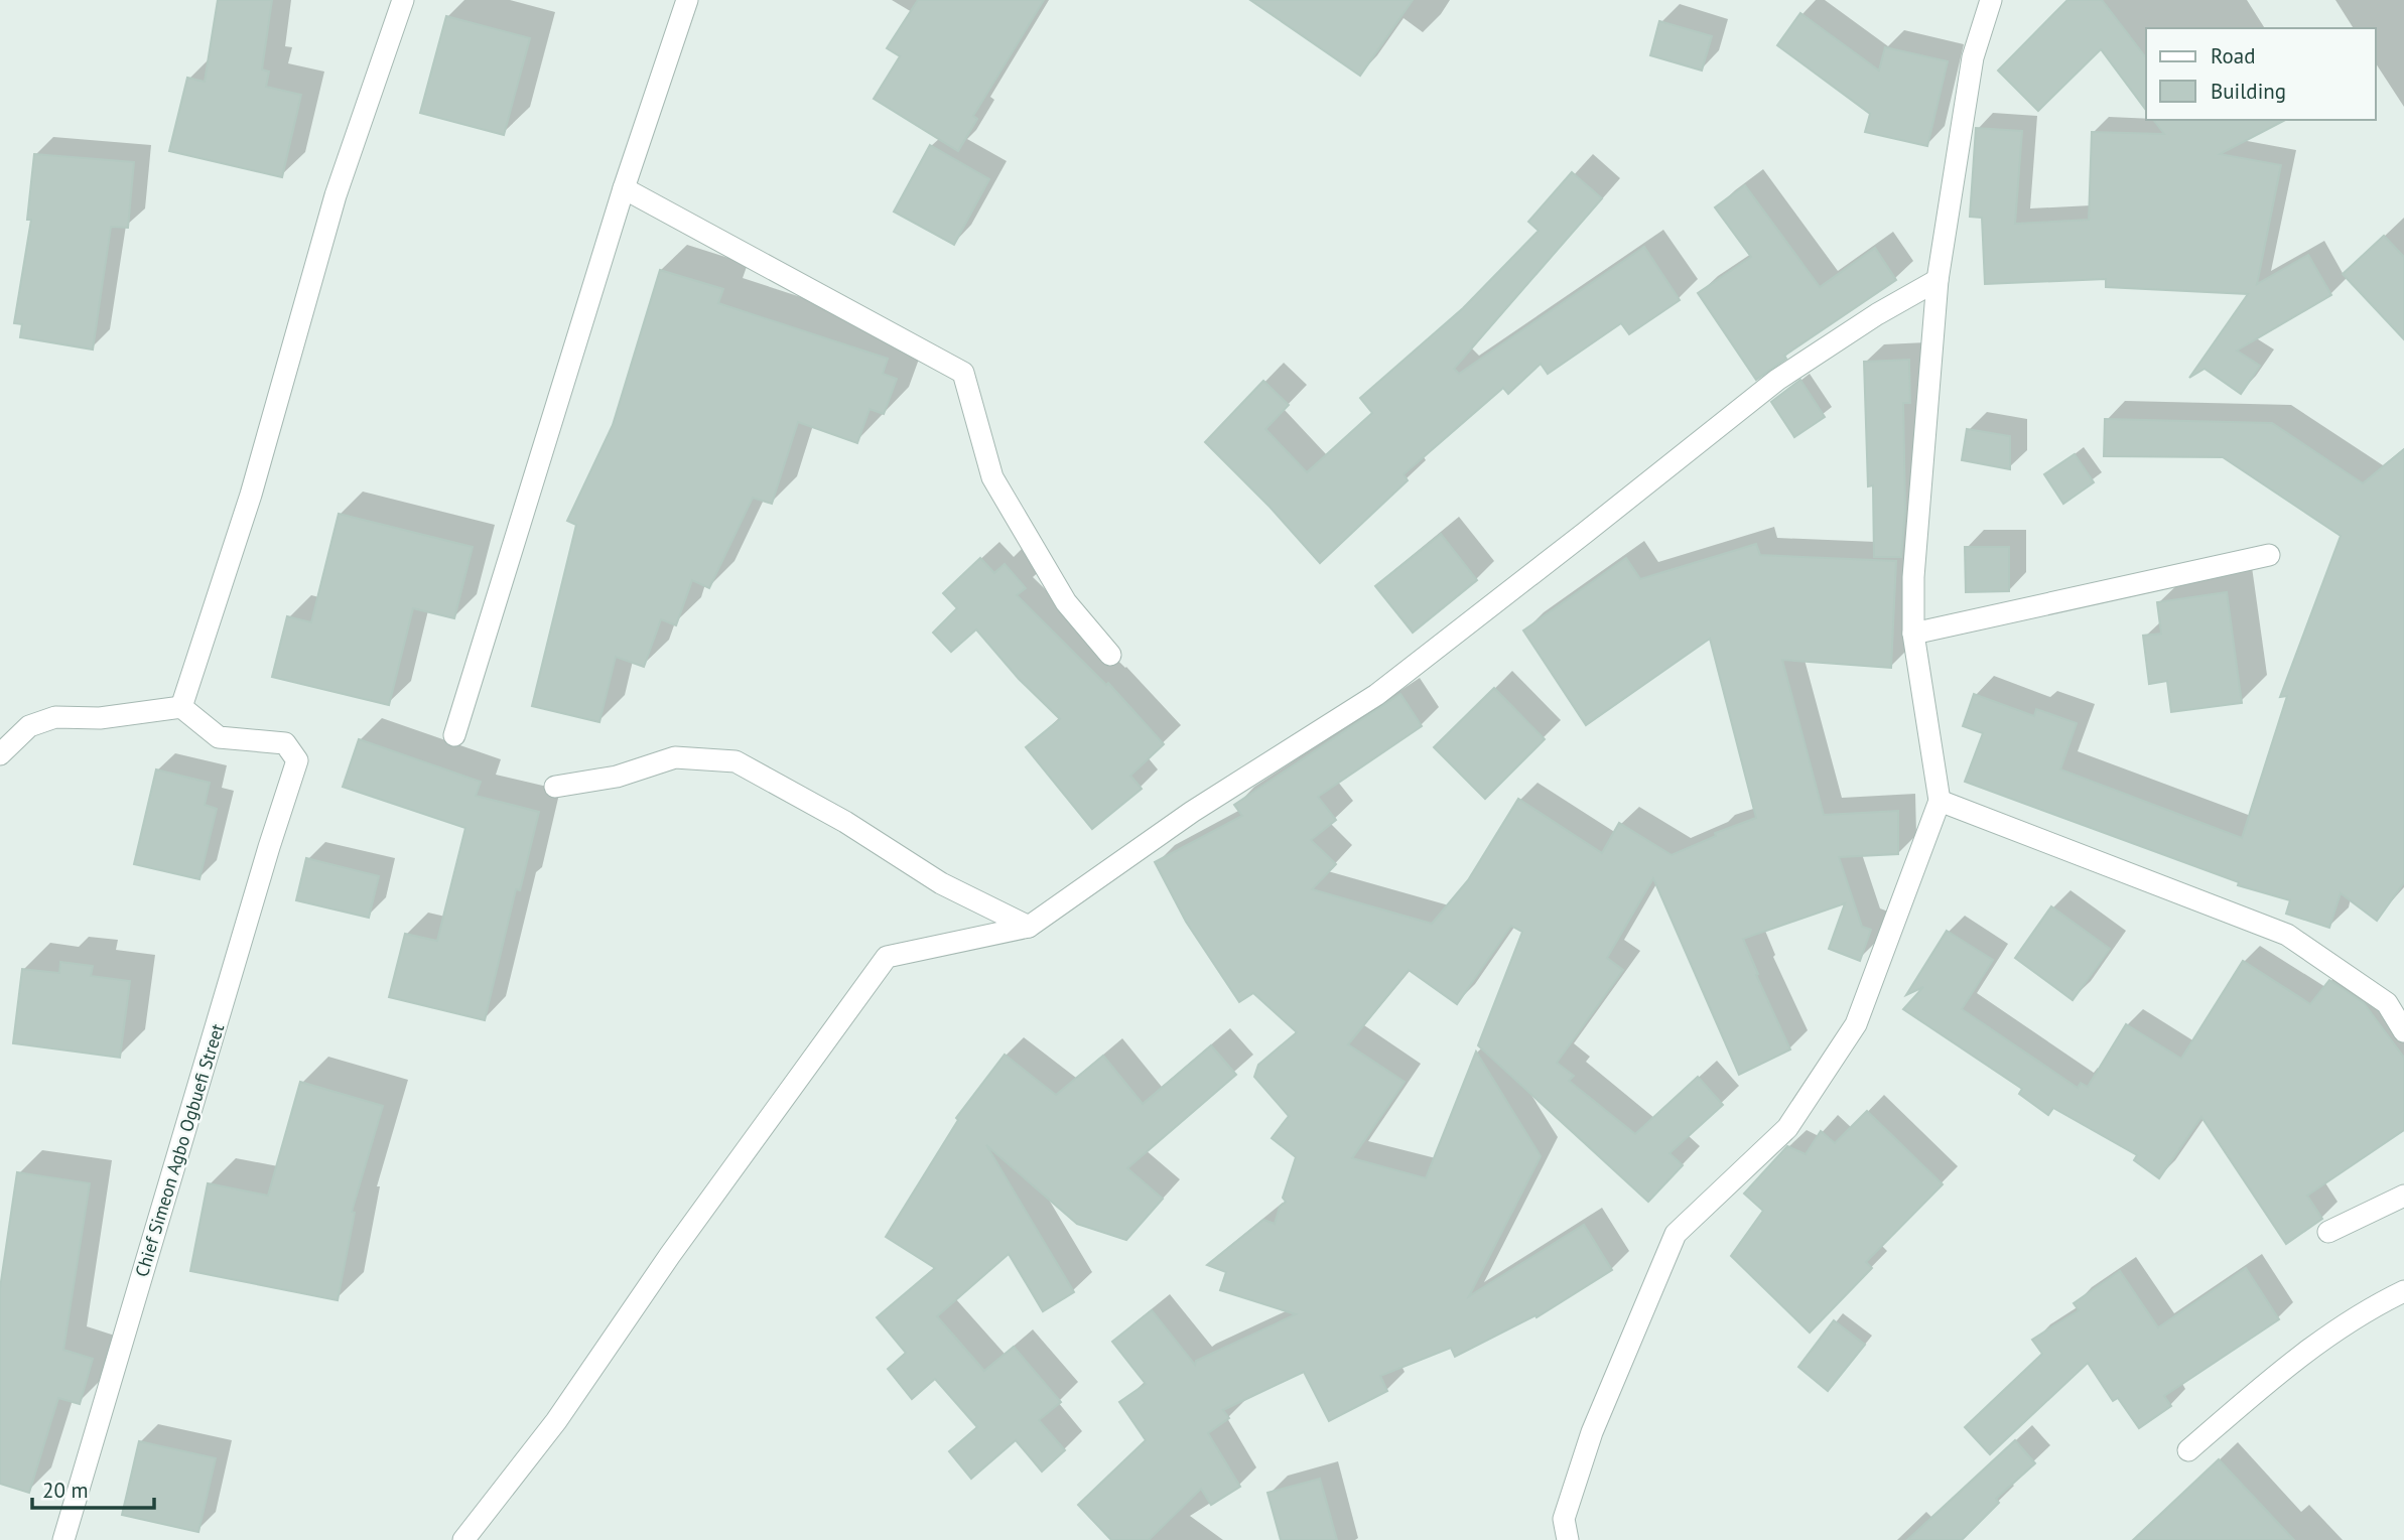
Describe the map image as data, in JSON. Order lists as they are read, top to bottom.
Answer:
{
  "streets": {
    "street": ["Chief Simeon Agbo Ogbuefi Street"]
  },
  "legend": ["Road", "Building"],
  "scale_bar": "20 m"
}
